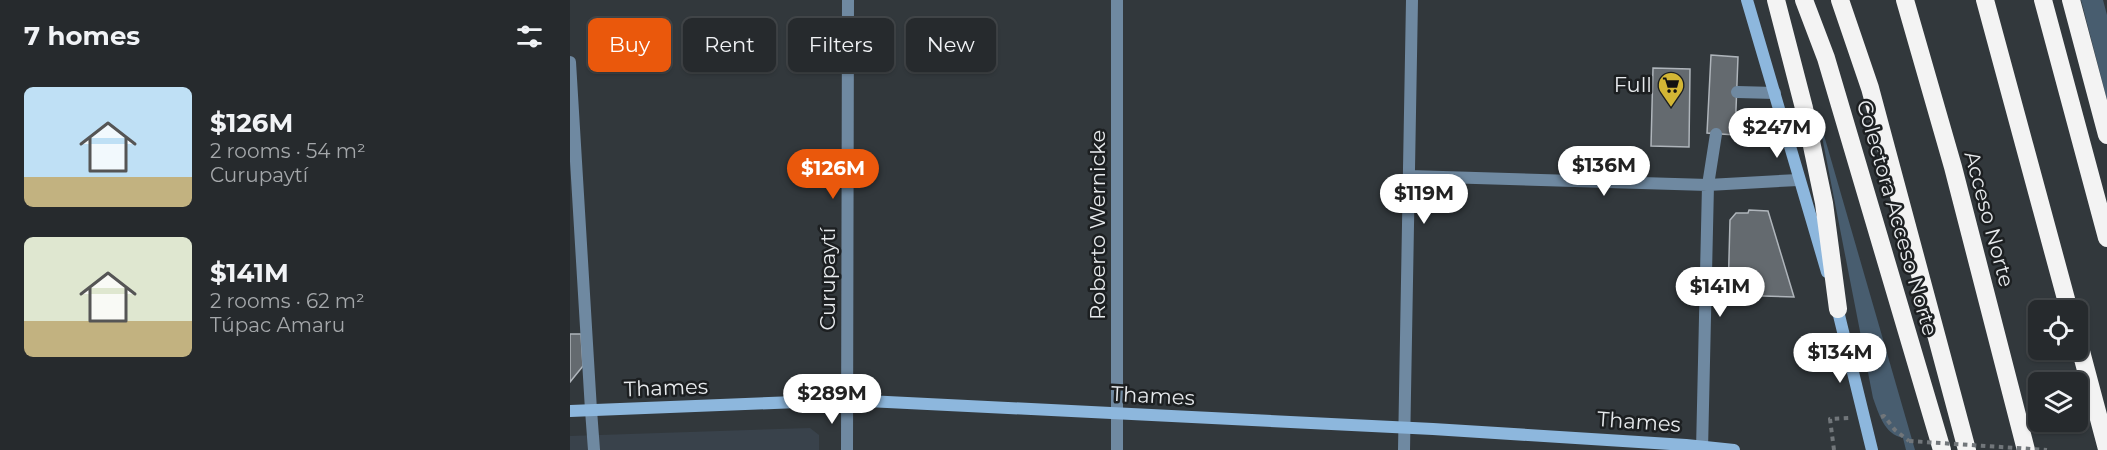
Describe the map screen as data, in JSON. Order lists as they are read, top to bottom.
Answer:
{
  "streets": {
    "highway": ["Colectora Acceso Norte", "Acceso Norte"],
    "street": ["Roberto Wernicke", "Curupaytí", "Thames"]
  },
  "crossings": [
    ["Roberto Wernicke", "Thames"],
    ["Curupaytí", "Thames"]
  ],
  "places": {
    "supermarket": ["Full"]
  },
  "page": {
    "heading": "7 homes",
    "chip": [
      "Buy",
      "Rent",
      "Filters",
      "New"
    ],
    "list": [
      {
        "name": "$126M",
        "note": "2 rooms · 54 m² · Curupaytí"
      },
      {
        "name": "$141M",
        "note": "2 rooms · 62 m² · Túpac Amaru"
      }
    ],
    "price": [
      "$247M",
      "$136M",
      "$126M",
      "$119M",
      "$141M",
      "$134M",
      "$289M"
    ]
  }
}
